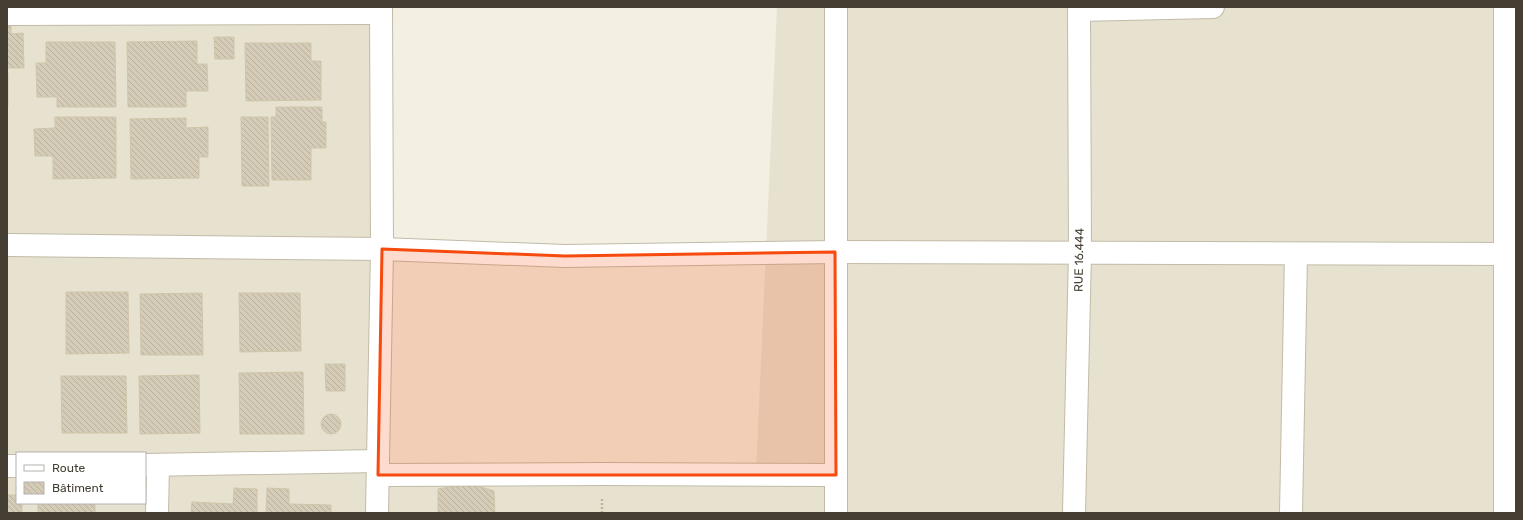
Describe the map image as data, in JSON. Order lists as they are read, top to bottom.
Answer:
{
  "streets": {
    "street": ["RUE 16.444"]
  },
  "legend": ["Route", "Bâtiment"]
}
